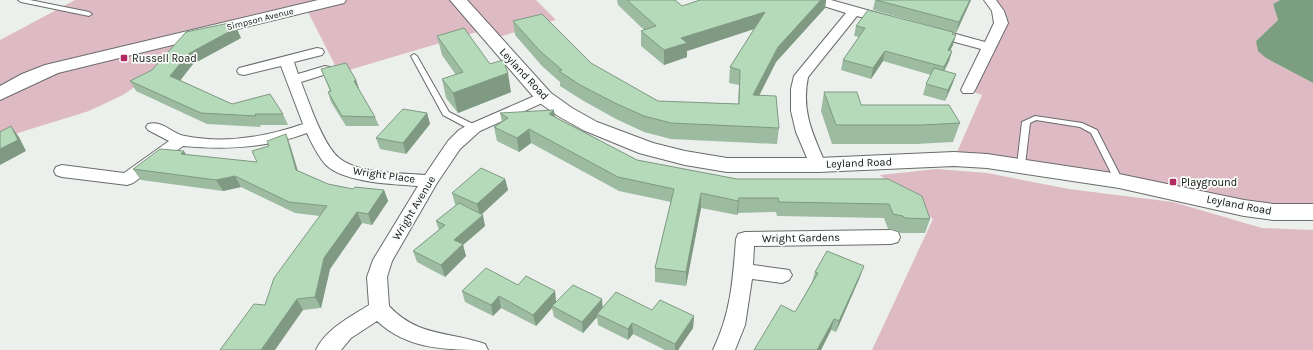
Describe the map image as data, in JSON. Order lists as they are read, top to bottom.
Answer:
{
  "streets": {
    "street": [
      "Simpson Avenue",
      "Leyland Road",
      "Wright Place",
      "Wright Avenue",
      "Wright Gardens"
    ]
  },
  "crossings": [
    ["Leyland Road", "Wright Avenue"],
    ["Wright Place", "Wright Avenue"]
  ],
  "places": {
    "transit": ["Russell Road", "Playground"]
  }
}
